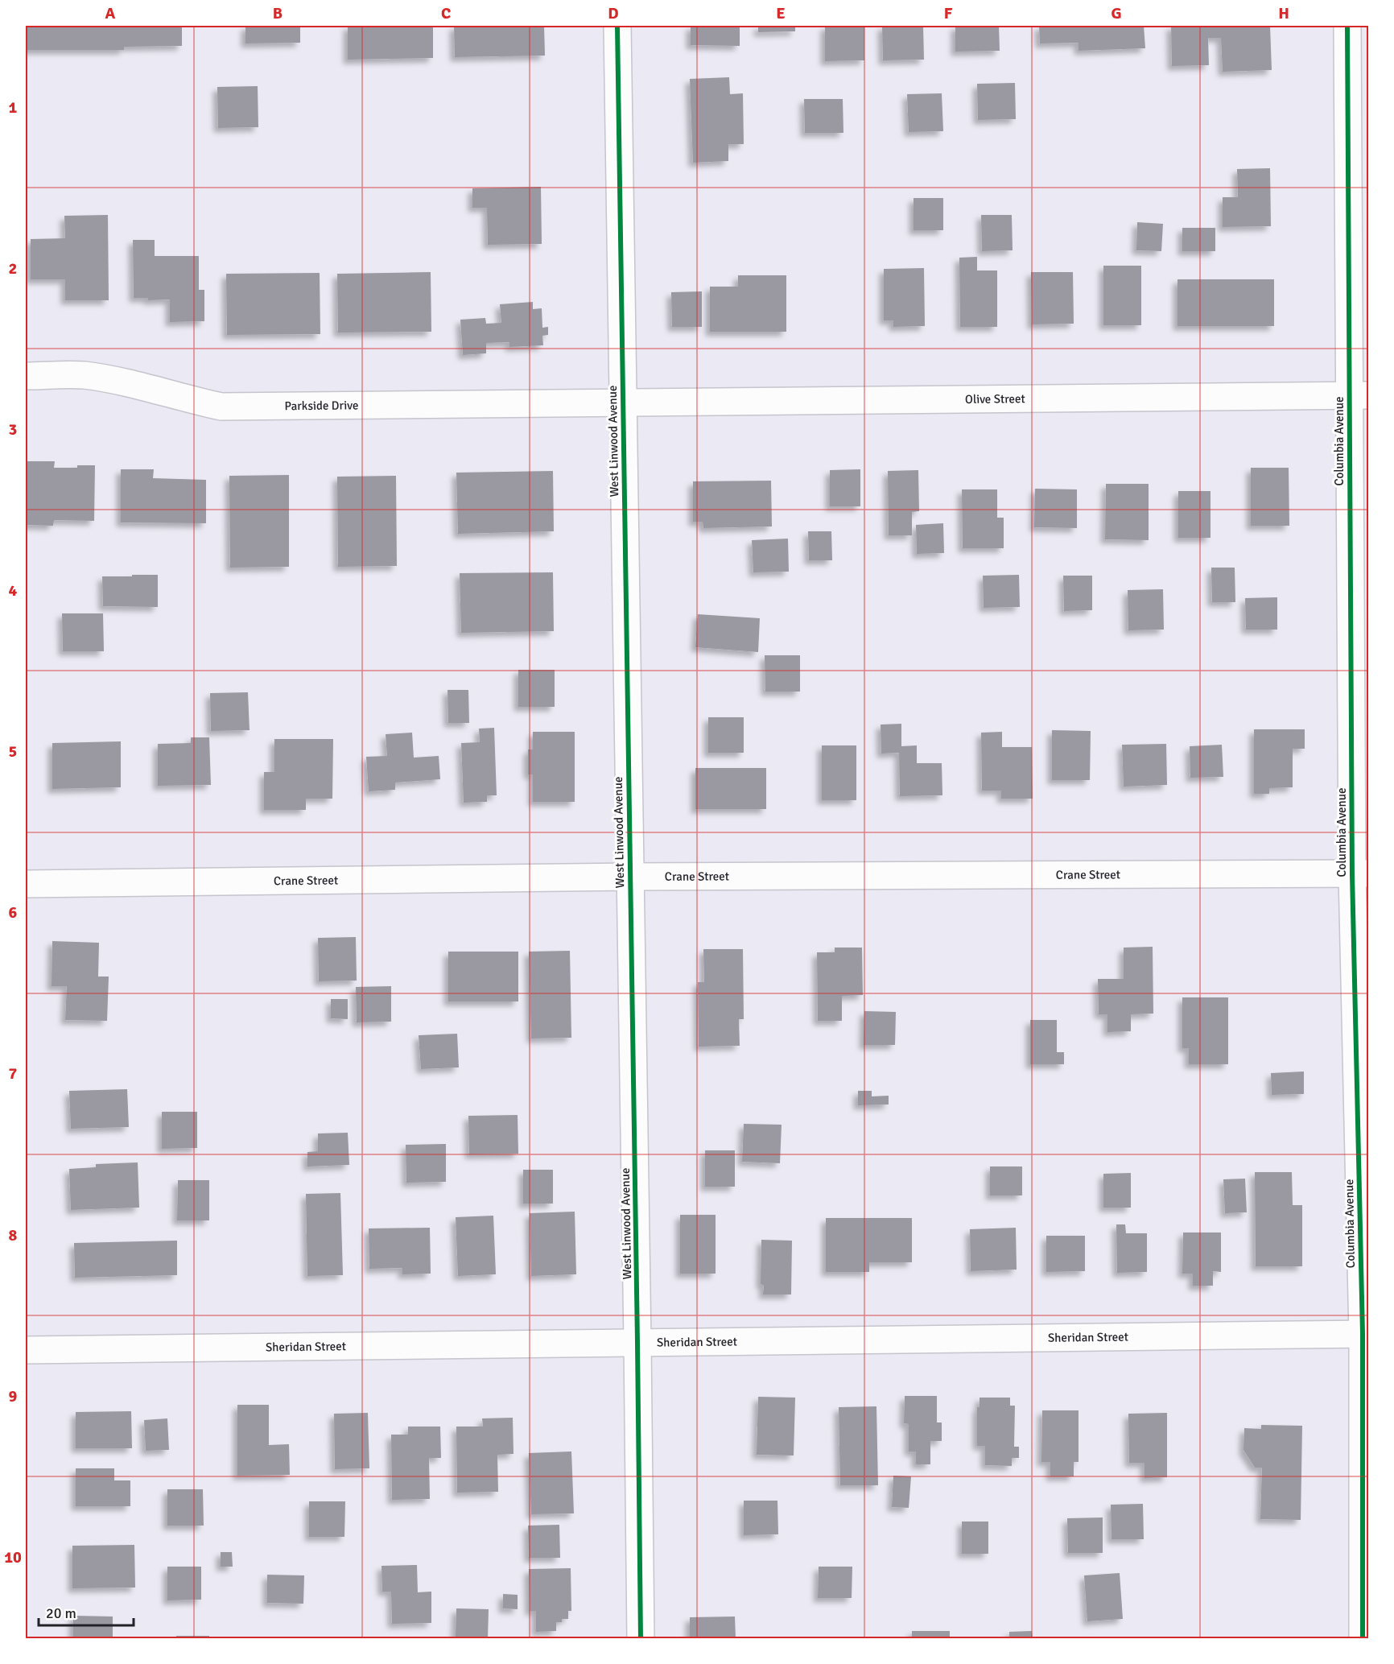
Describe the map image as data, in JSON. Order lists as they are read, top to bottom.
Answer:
{
  "streets": {
    "street": [
      "Olive Street",
      "Parkside Drive",
      "West Linwood Avenue",
      "Columbia Avenue",
      "Crane Street",
      "Sheridan Street"
    ]
  },
  "crossings": [
    ["Olive Street", "Parkside Drive"],
    ["Olive Street", "West Linwood Avenue"],
    ["Olive Street", "Columbia Avenue"],
    ["Parkside Drive", "West Linwood Avenue"],
    ["West Linwood Avenue", "Crane Street"],
    ["West Linwood Avenue", "Sheridan Street"],
    ["Columbia Avenue", "Crane Street"],
    ["Columbia Avenue", "Sheridan Street"]
  ],
  "scale_bar": "20 m",
  "grid": {
    "columns": [
      "A",
      "B",
      "C",
      "D",
      "E",
      "F",
      "G",
      "H"
    ],
    "rows": [
      "1",
      "2",
      "3",
      "4",
      "5",
      "6",
      "7",
      "8",
      "9",
      "10"
    ]
  }
}
